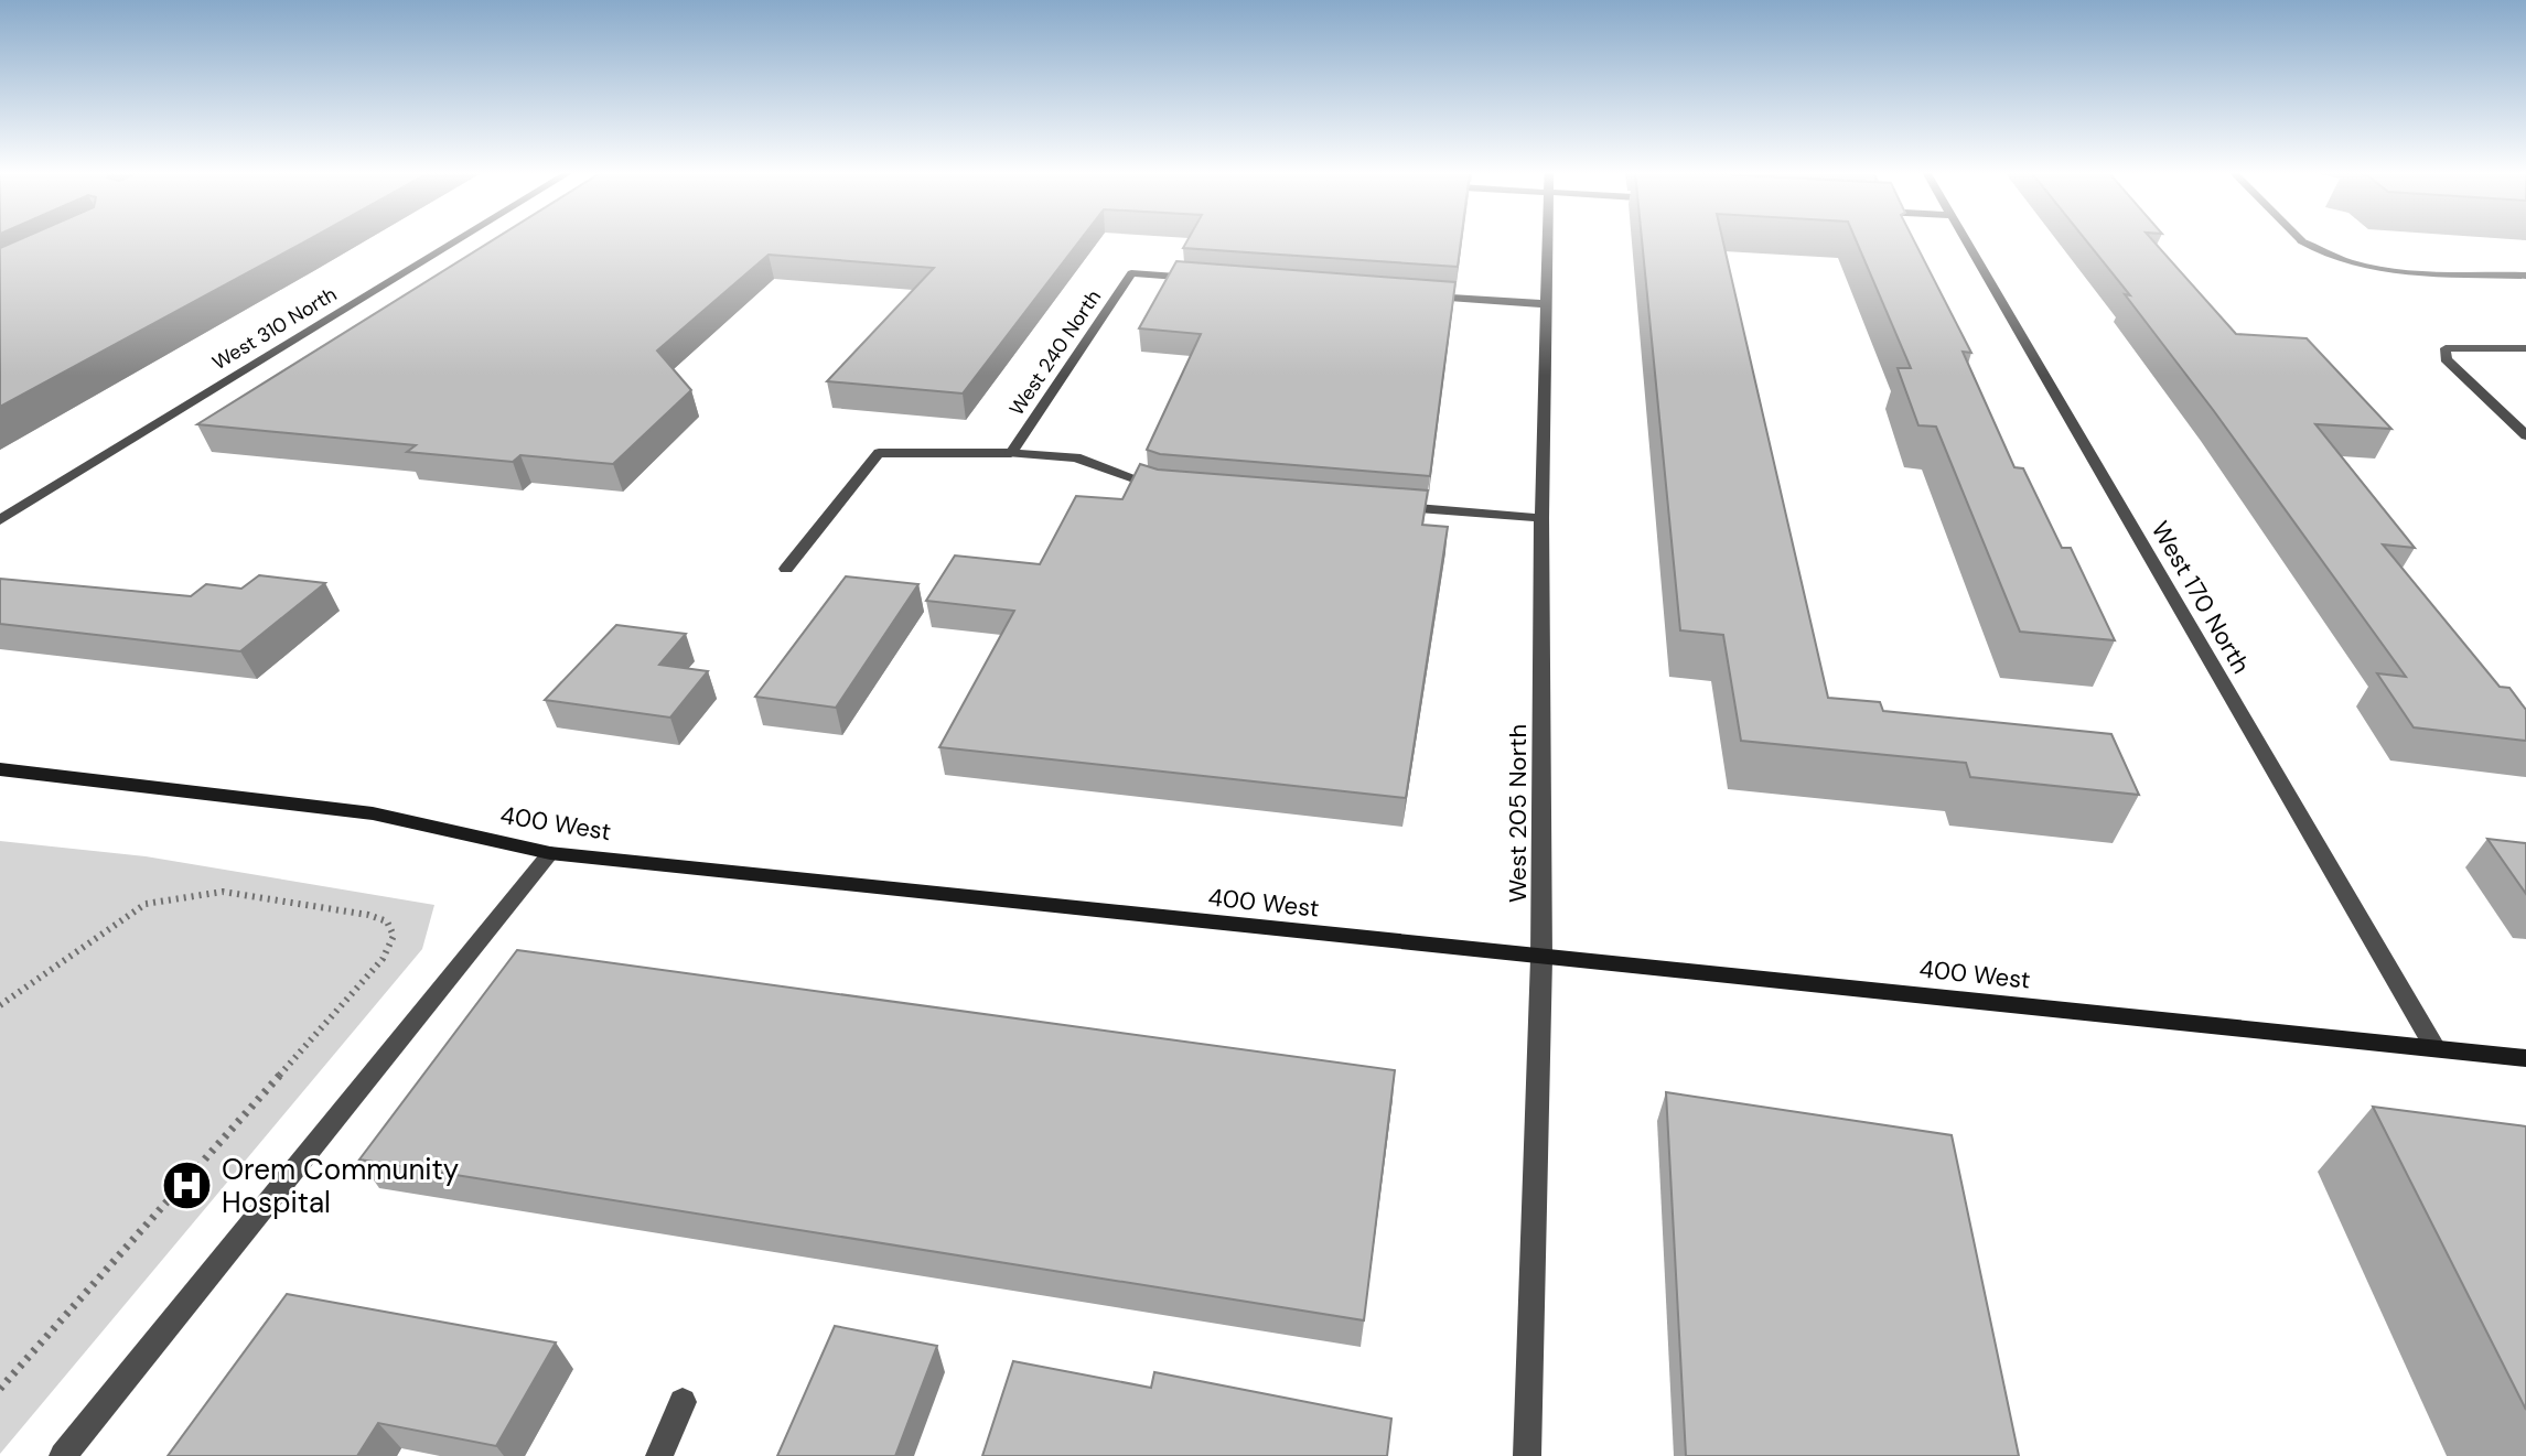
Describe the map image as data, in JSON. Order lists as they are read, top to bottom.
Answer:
{
  "streets": {
    "main road": ["400 West"],
    "street": [
      "West 310 North",
      "West 240 North",
      "West 170 North",
      "West 205 North"
    ]
  },
  "crossings": [
    ["West 170 North", "400 West"],
    ["West 205 North", "400 West"]
  ],
  "places": {
    "hospital": ["Orem Community Hospital"]
  }
}
